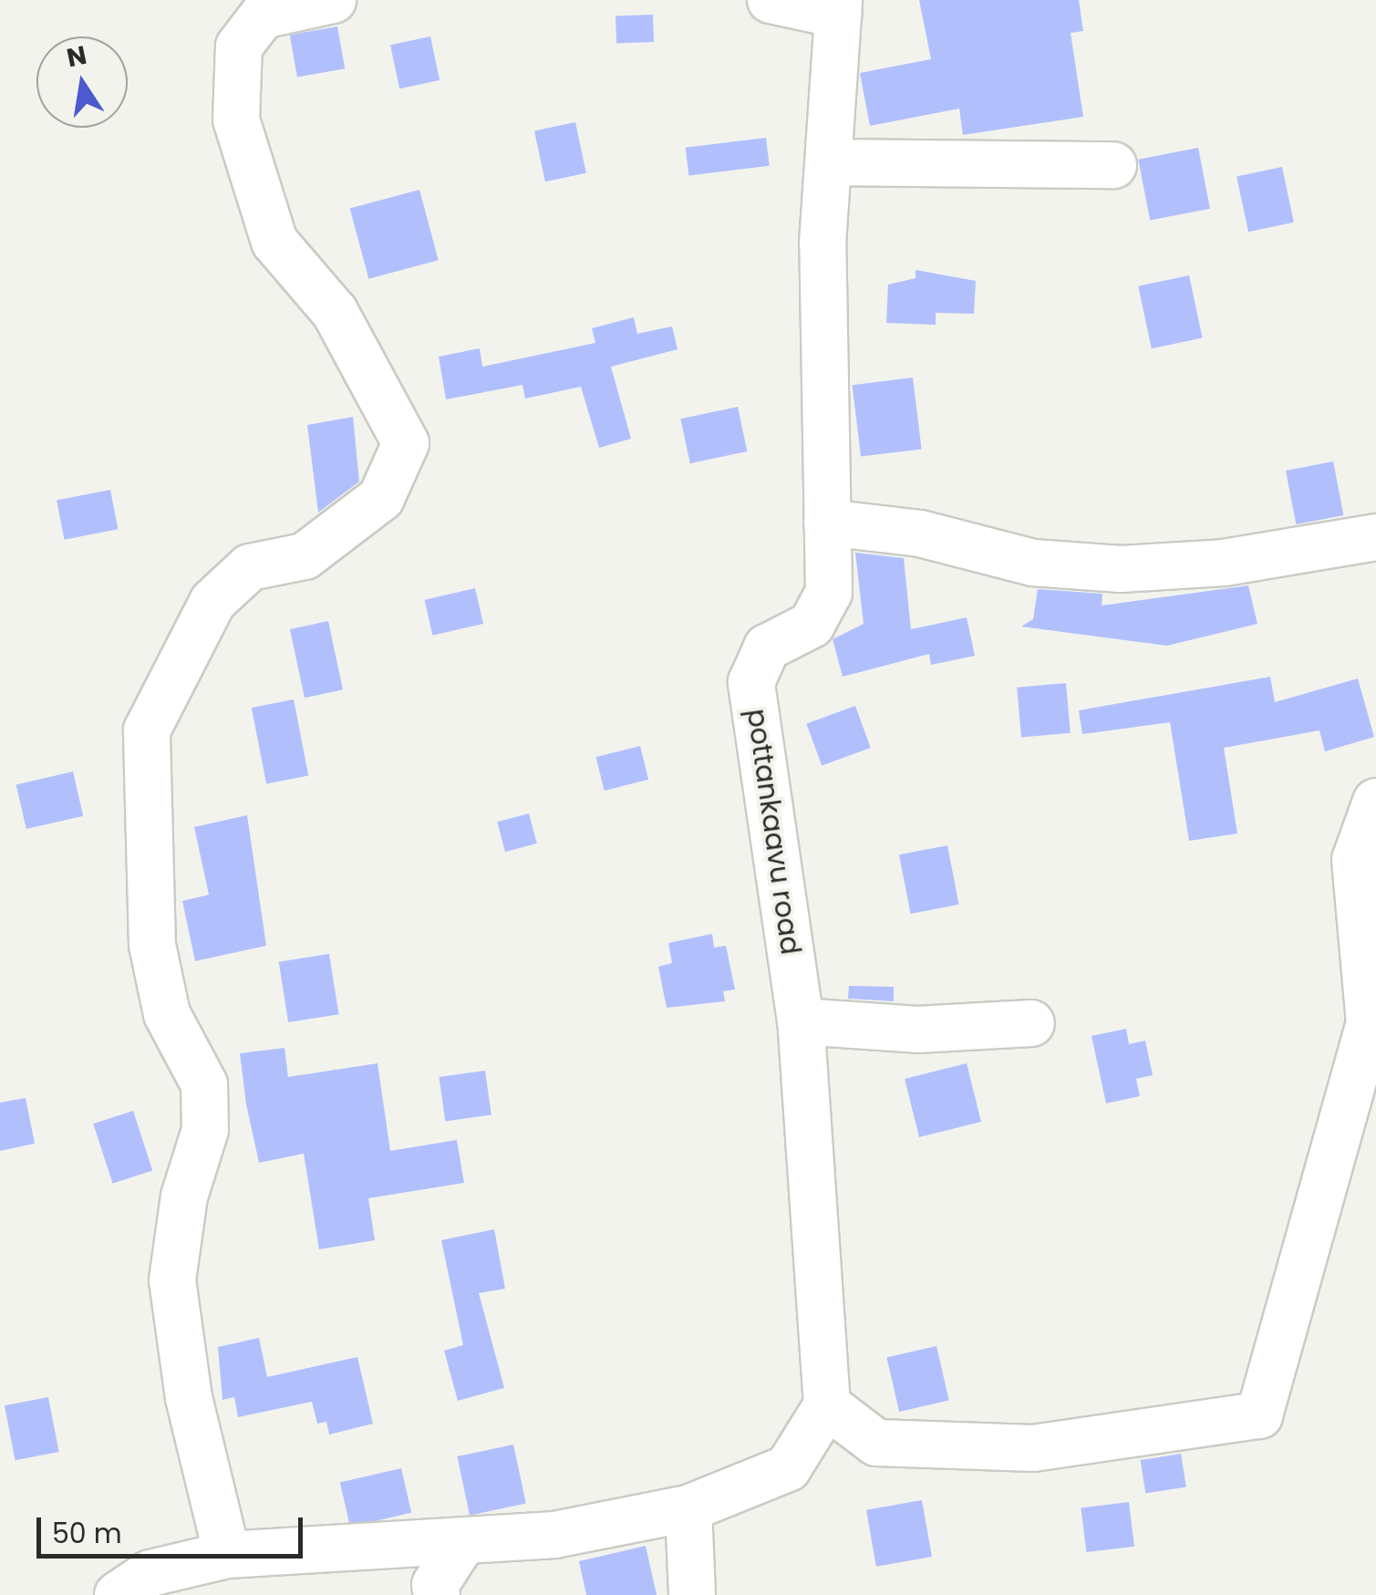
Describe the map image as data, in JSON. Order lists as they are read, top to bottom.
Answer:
{
  "streets": {
    "street": ["pottankaavu road"]
  },
  "scale_bar": "50 m",
  "north": "top"
}
